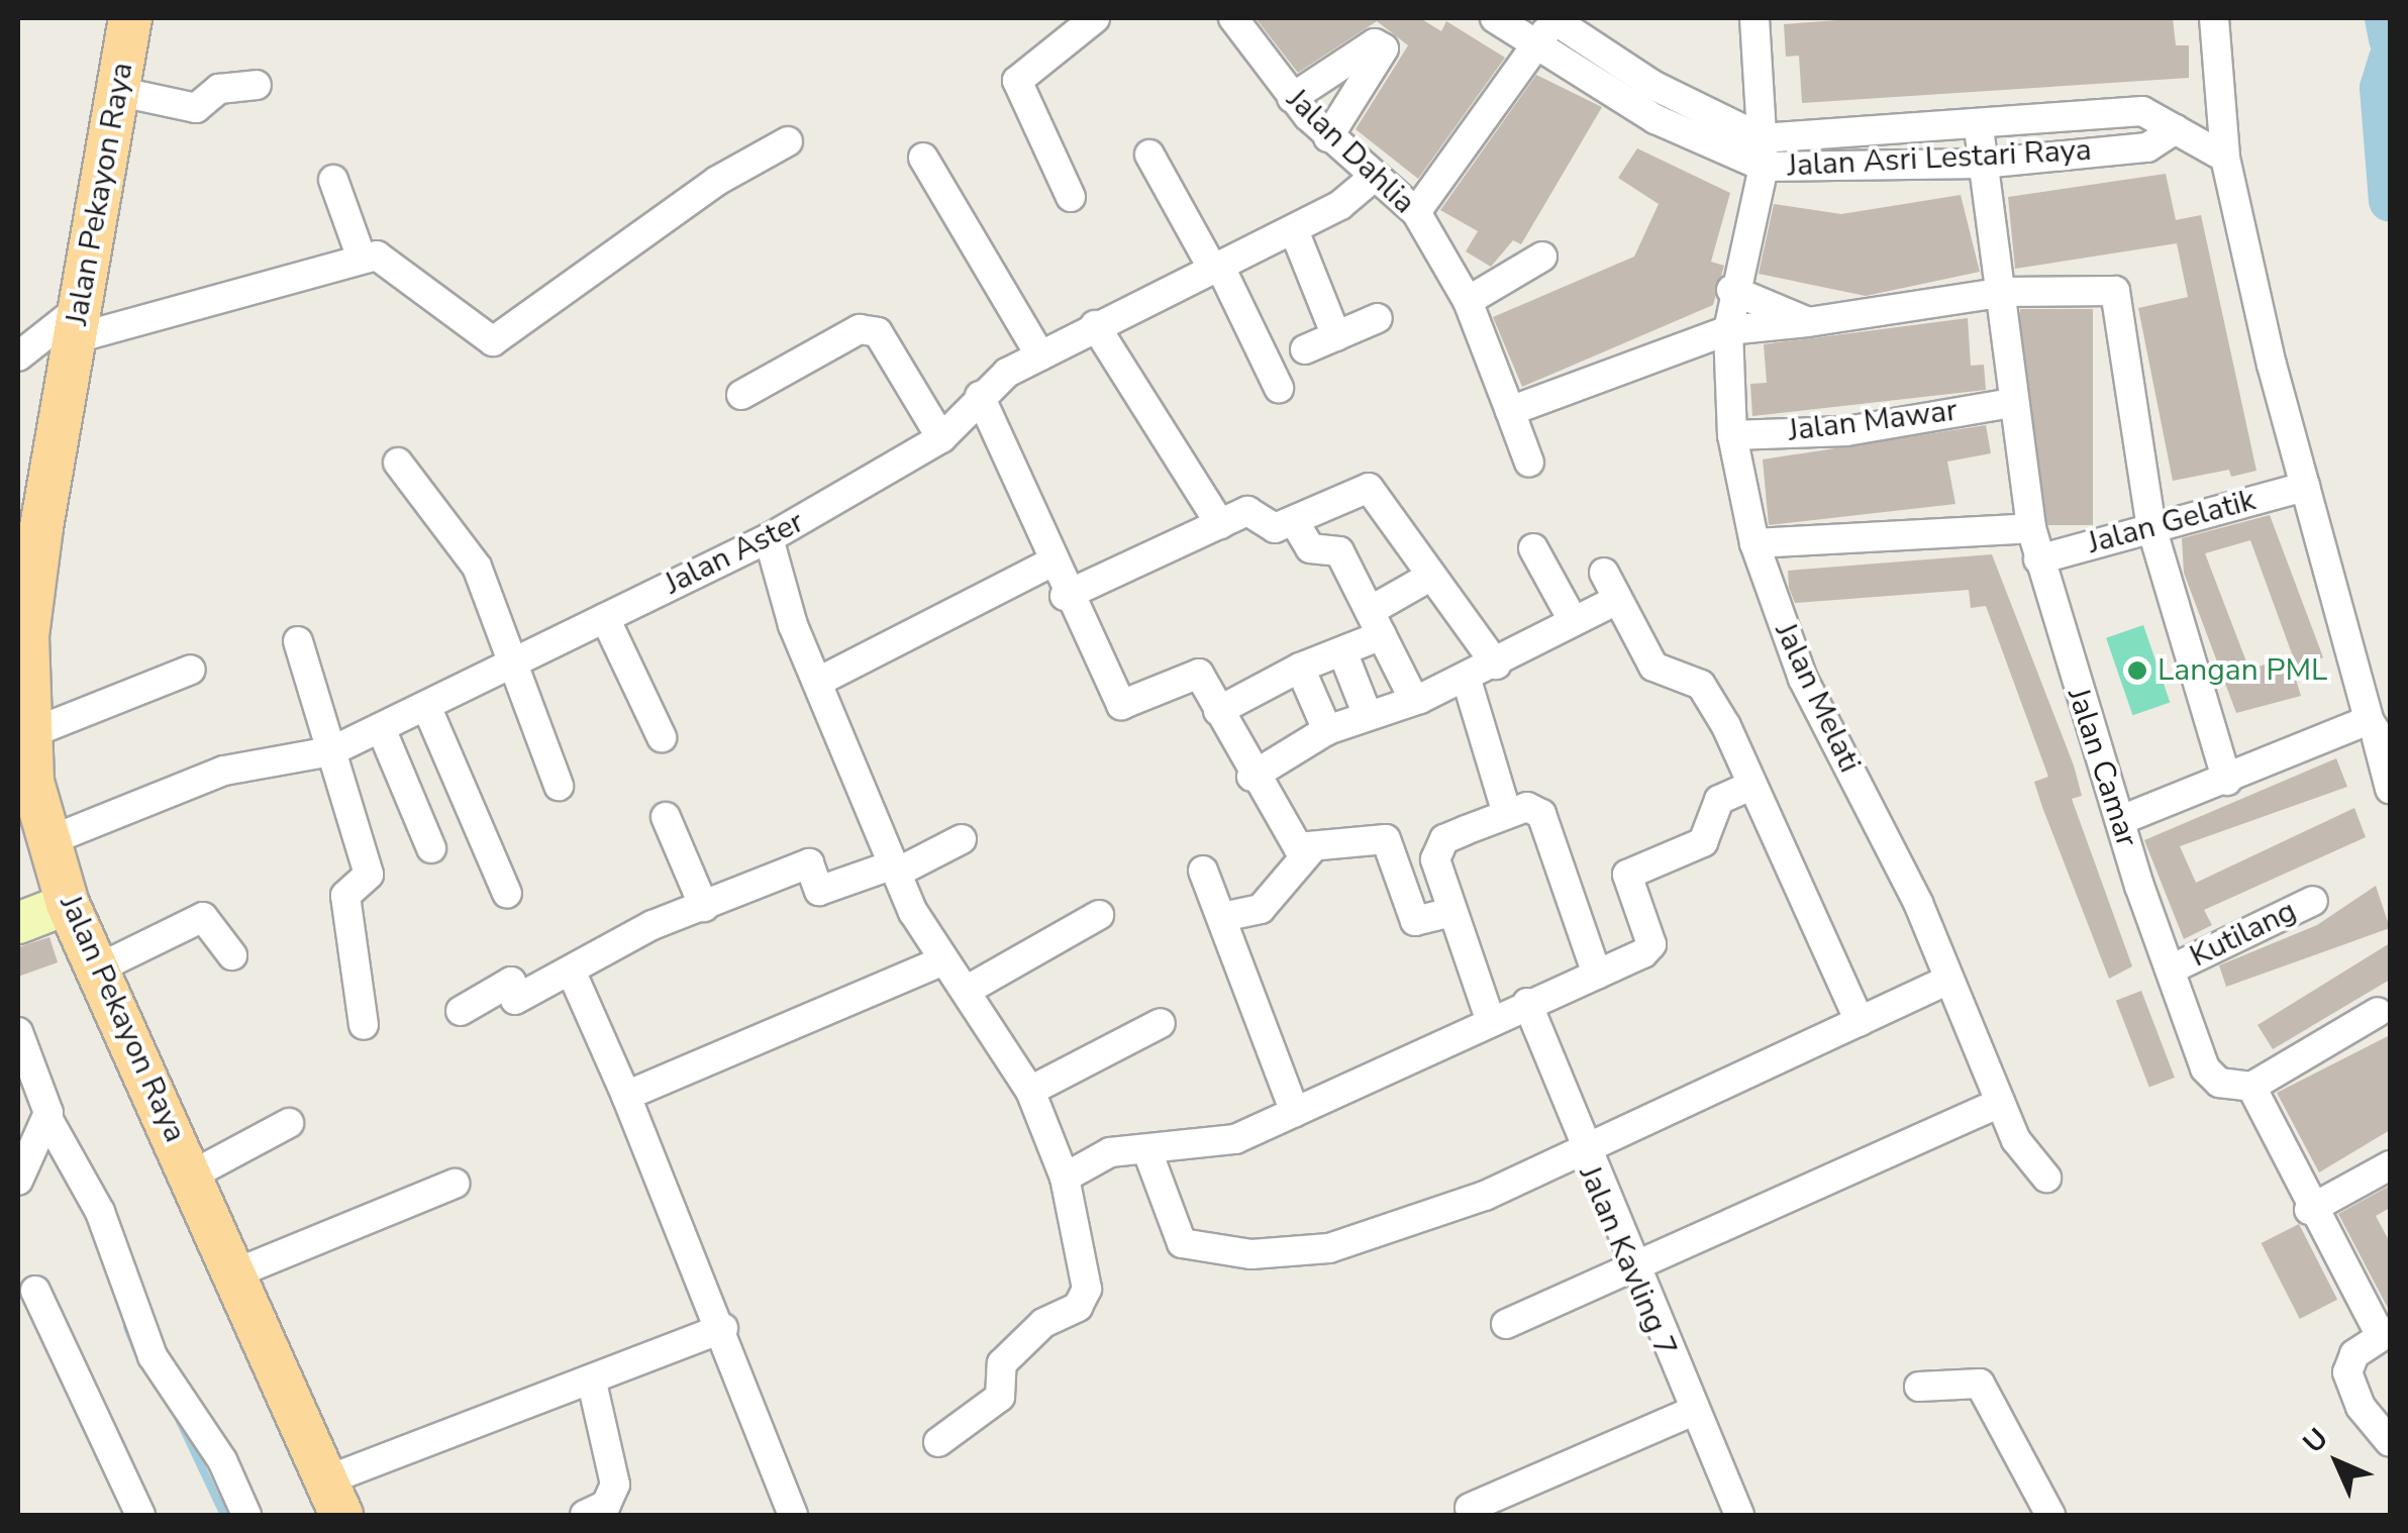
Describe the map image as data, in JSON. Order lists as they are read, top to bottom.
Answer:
{
  "streets": {
    "main road": ["Jalan Pekayon Raya"],
    "street": [
      "Jalan Dahlia",
      "Jalan Asri Lestari Raya",
      "Jalan Mawar",
      "Jalan Gelatik",
      "Jalan Aster",
      "Jalan Melati",
      "Jalan Camar",
      "Kutilang",
      "Jalan Kavling 7"
    ]
  },
  "crossings": [
    ["Jalan Dahlia", "Jalan Aster"],
    ["Jalan Asri Lestari Raya", "Jalan Melati"],
    ["Jalan Asri Lestari Raya", "Jalan Camar"],
    ["Jalan Pekayon Raya", "Jalan Aster"],
    ["Jalan Mawar", "Jalan Melati"],
    ["Jalan Mawar", "Jalan Camar"],
    ["Jalan Gelatik", "Jalan Camar"],
    ["Jalan Camar", "Kutilang"]
  ],
  "places": ["Langan PML"],
  "north": "top left"
}
